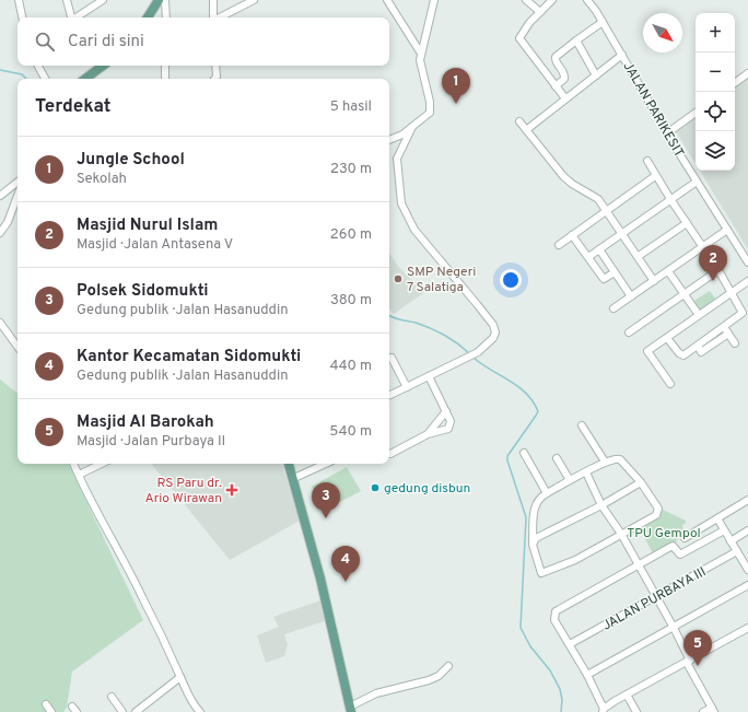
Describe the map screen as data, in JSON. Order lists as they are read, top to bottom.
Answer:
{
  "streets": {
    "street": ["JALAN PARIKESIT", "JALAN PURBAYA III"]
  },
  "parks": ["TPU Gempol"],
  "places": {
    "other": ["SMP Negeri 7 Salatiga", "gedung disbun"],
    "health": ["RS Paru dr. Ario Wirawan"]
  },
  "north": "bottom right",
  "page": {
    "map_buttons": ["+", "−"],
    "search": "Cari di sini",
    "pins": [
      "1",
      "2",
      "3",
      "4",
      "5"
    ],
    "heading": ["Terdekat", "5 hasil"],
    "list": [
      {
        "mark": "1",
        "name": "Jungle School",
        "note": "Sekolah",
        "value": "230 m"
      },
      {
        "mark": "2",
        "name": "Masjid Nurul Islam",
        "note": "Masjid · Jalan Antasena V",
        "value": "260 m"
      },
      {
        "mark": "3",
        "name": "Polsek Sidomukti",
        "note": "Gedung publik · Jalan Hasanuddin",
        "value": "380 m"
      },
      {
        "mark": "4",
        "name": "Kantor Kecamatan Sidomukti",
        "note": "Gedung publik · Jalan Hasanuddin",
        "value": "440 m"
      },
      {
        "mark": "5",
        "name": "Masjid Al Barokah",
        "note": "Masjid · Jalan Purbaya II",
        "value": "540 m"
      }
    ]
  }
}
